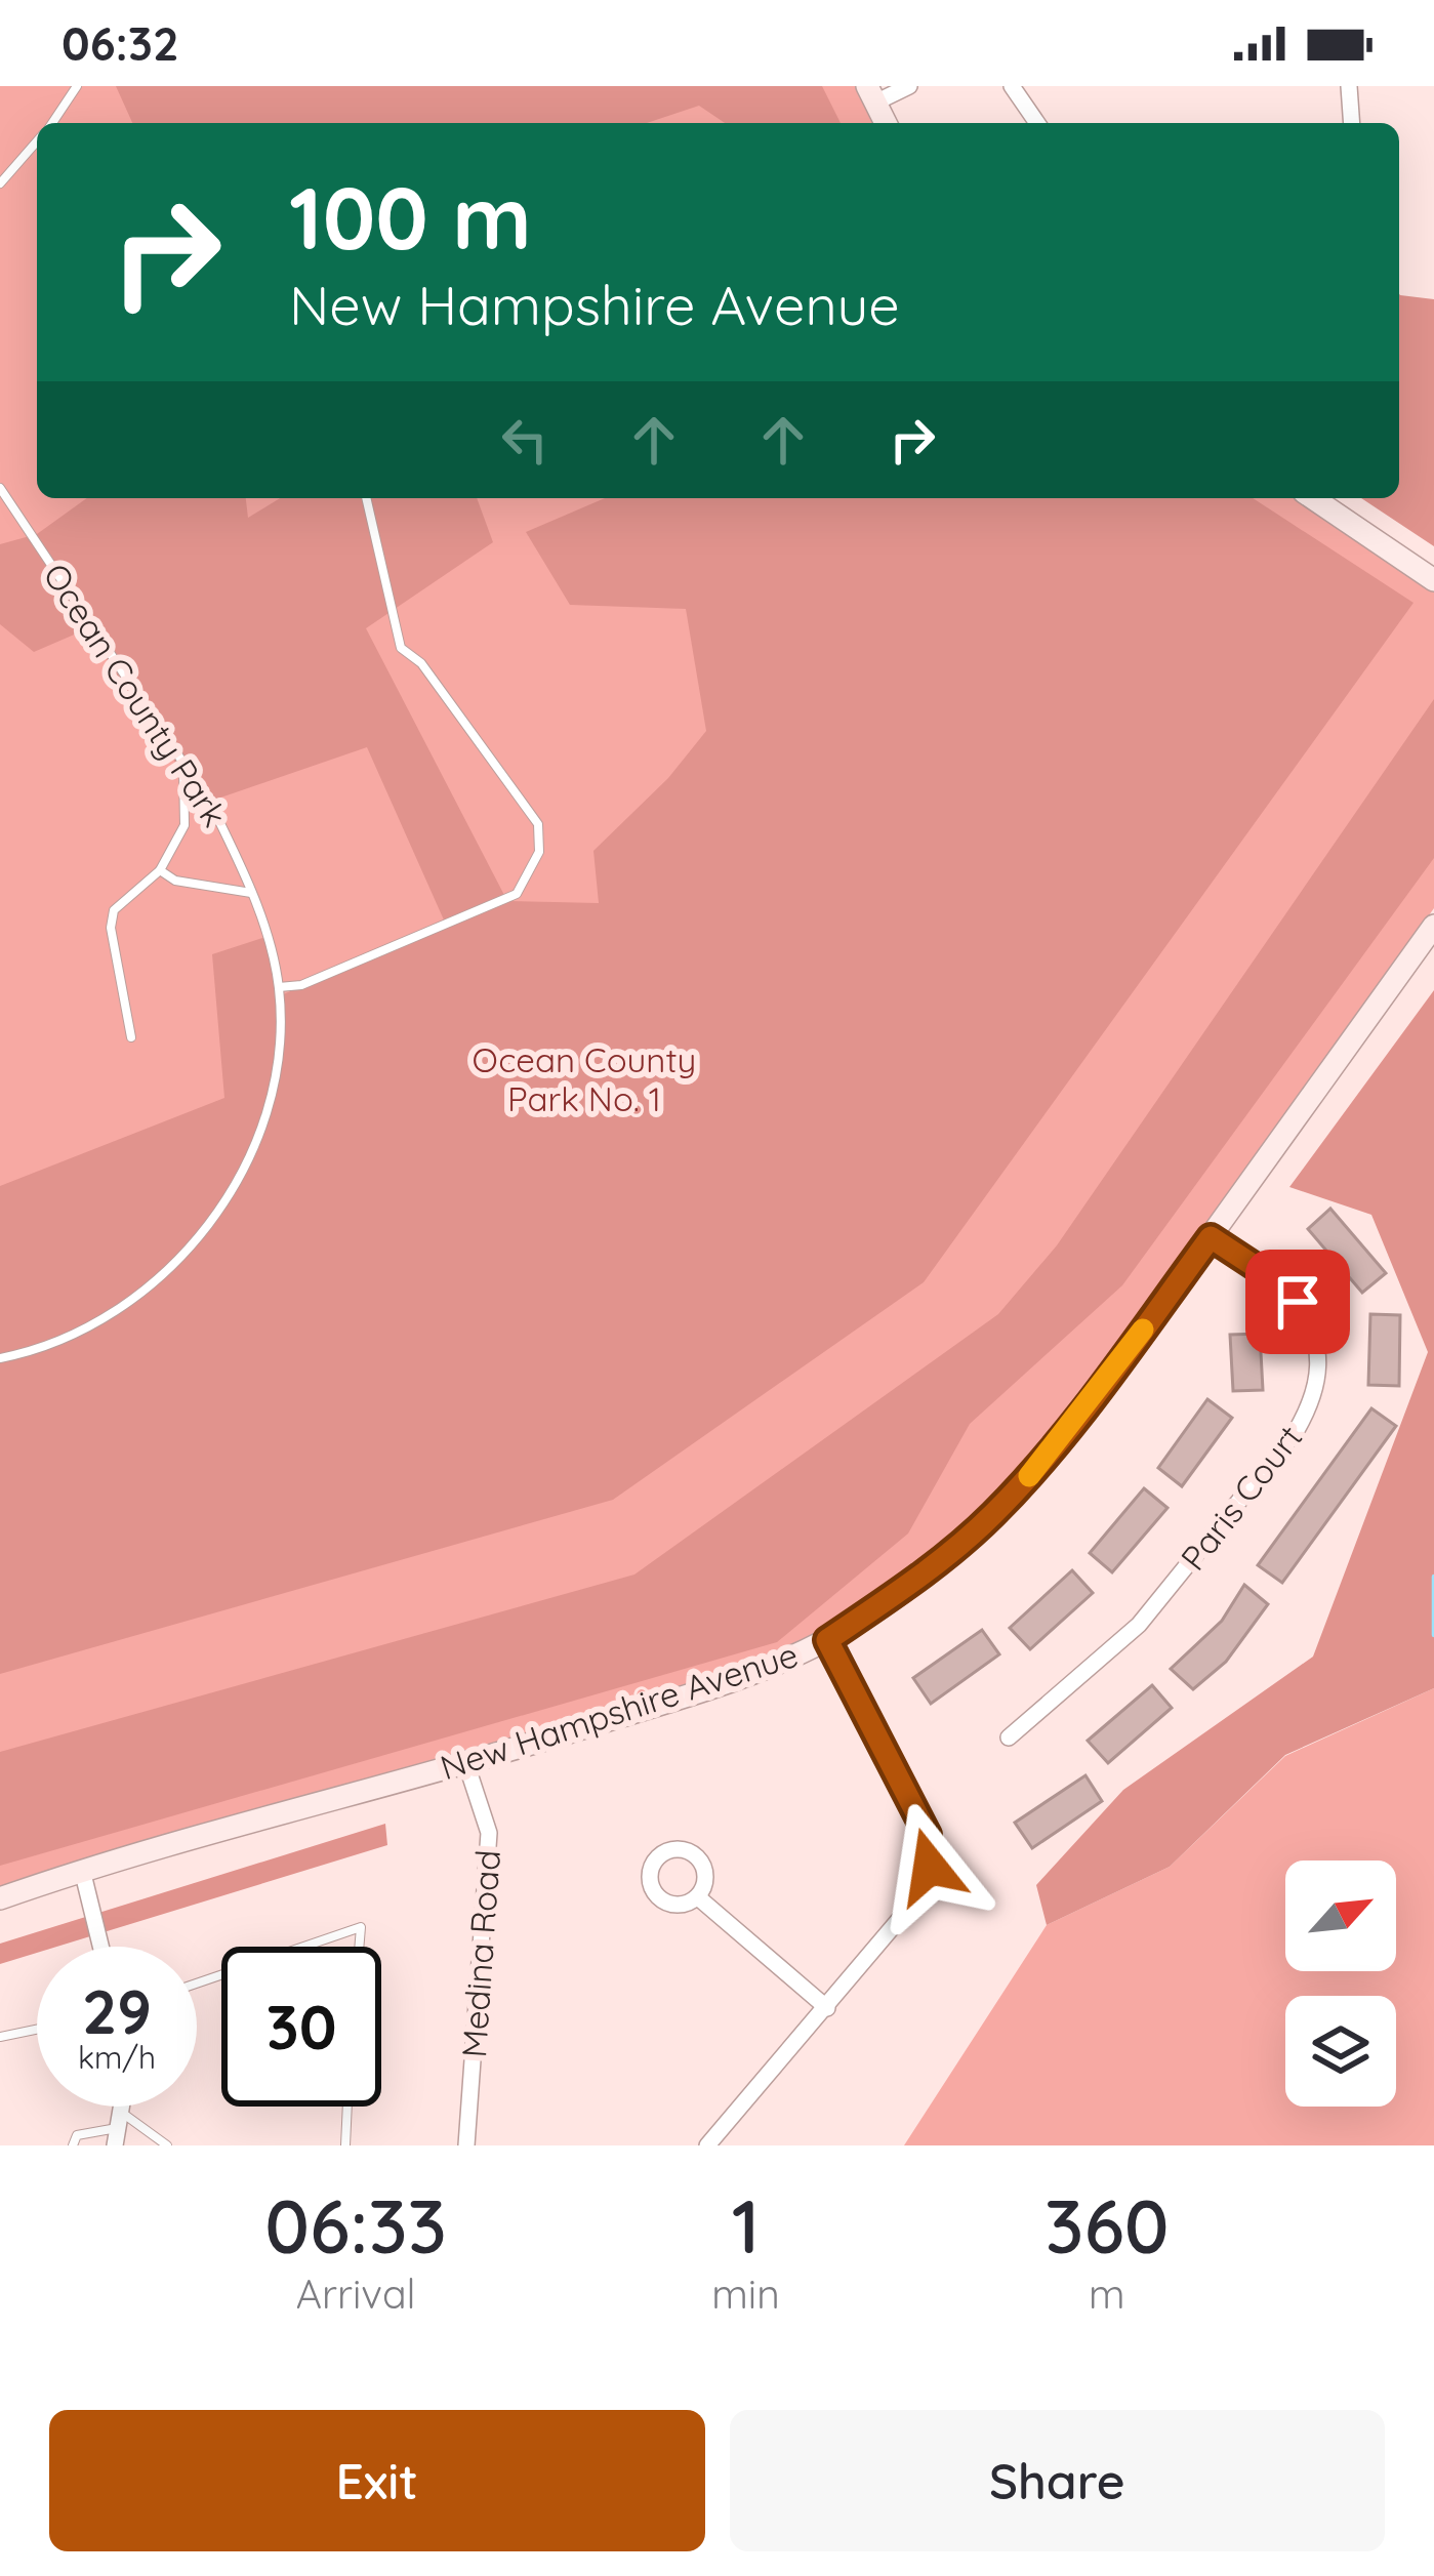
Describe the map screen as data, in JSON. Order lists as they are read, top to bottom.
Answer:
{
  "streets": {
    "main road": ["New Hampshire Avenue"],
    "street": ["Paris Court", "Medina Road"],
    "lane": ["Ocean County Park"]
  },
  "crossings": [
    ["Paris Court", "New Hampshire Avenue"],
    ["New Hampshire Avenue", "Medina Road"]
  ],
  "parks": ["Ocean County Park No. 1"],
  "north": "top right",
  "page": {
    "status": "06:32",
    "turn": ["100 m", "New Hampshire Avenue"],
    "speed": "29 km/h",
    "limit": "30",
    "eta": [
      "06:33",
      "Arrival",
      "1",
      "min",
      "360",
      "m"
    ],
    "buttons": ["Exit", "Share"]
  }
}
